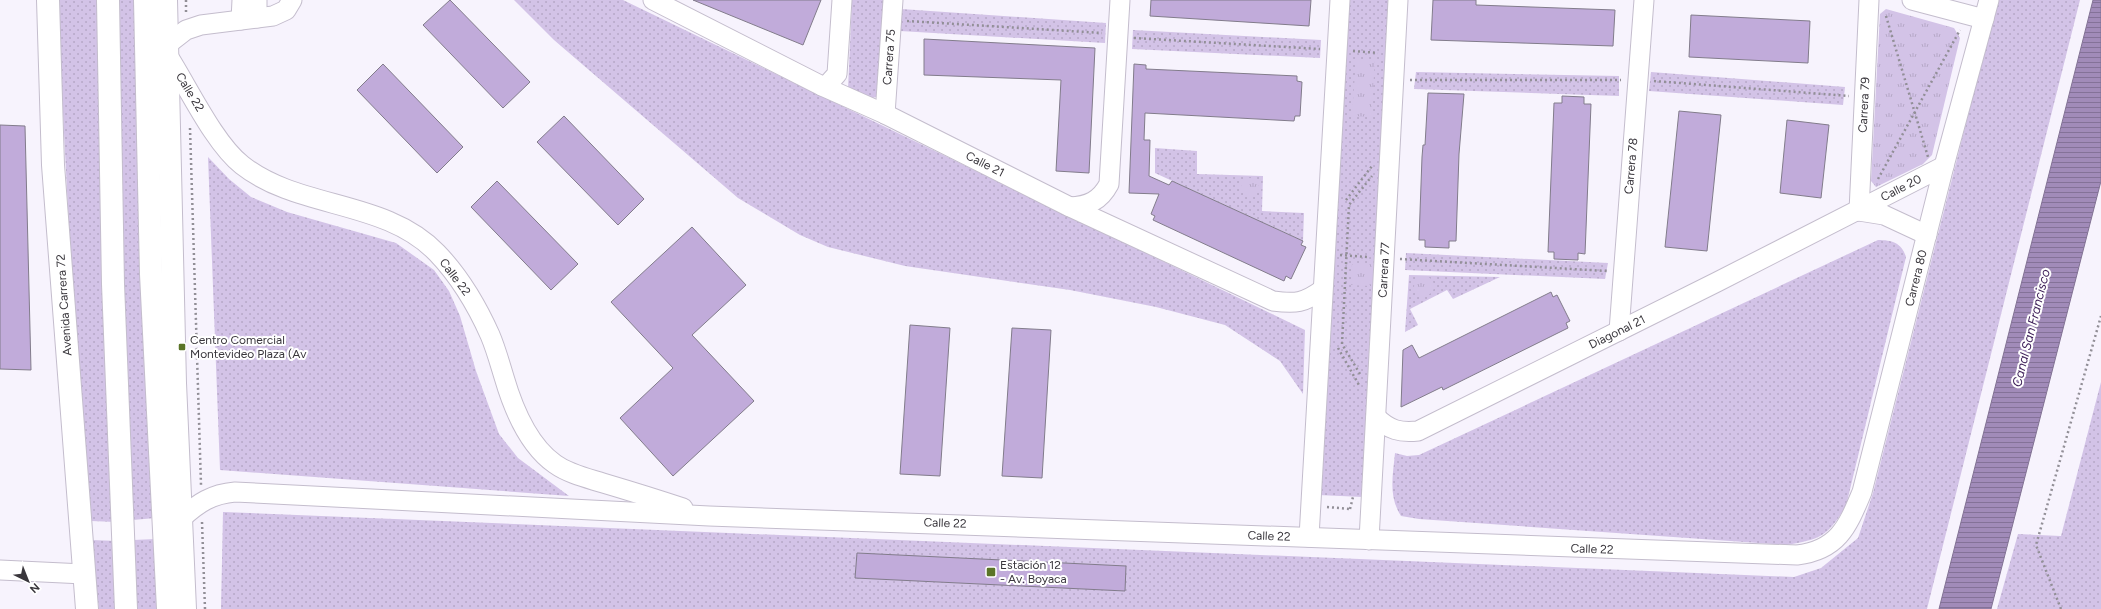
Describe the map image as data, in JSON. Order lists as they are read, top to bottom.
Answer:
{
  "streets": {
    "highway": ["Avenida Carrera 72"],
    "street": [
      "Carrera 75",
      "Calle 22",
      "Carrera 79",
      "Calle 21",
      "Carrera 78",
      "Calle 20",
      "Carrera 77",
      "Carrera 80",
      "Diagonal 21"
    ]
  },
  "crossings": [
    ["Carrera 75", "Calle 21"],
    ["Calle 22", "Carrera 77"],
    ["Calle 22", "Carrera 80"],
    ["Carrera 79", "Calle 20"],
    ["Carrera 79", "Diagonal 21"],
    ["Carrera 78", "Diagonal 21"],
    ["Calle 20", "Carrera 80"],
    ["Calle 20", "Diagonal 21"],
    ["Carrera 77", "Diagonal 21"]
  ],
  "water": ["Canal San Francisco"],
  "places": {
    "transit": ["Centro Comercial Montevideo Plaza (Av", "Estación 12 - Av. Boyaca"]
  },
  "north": "bottom right"
}
